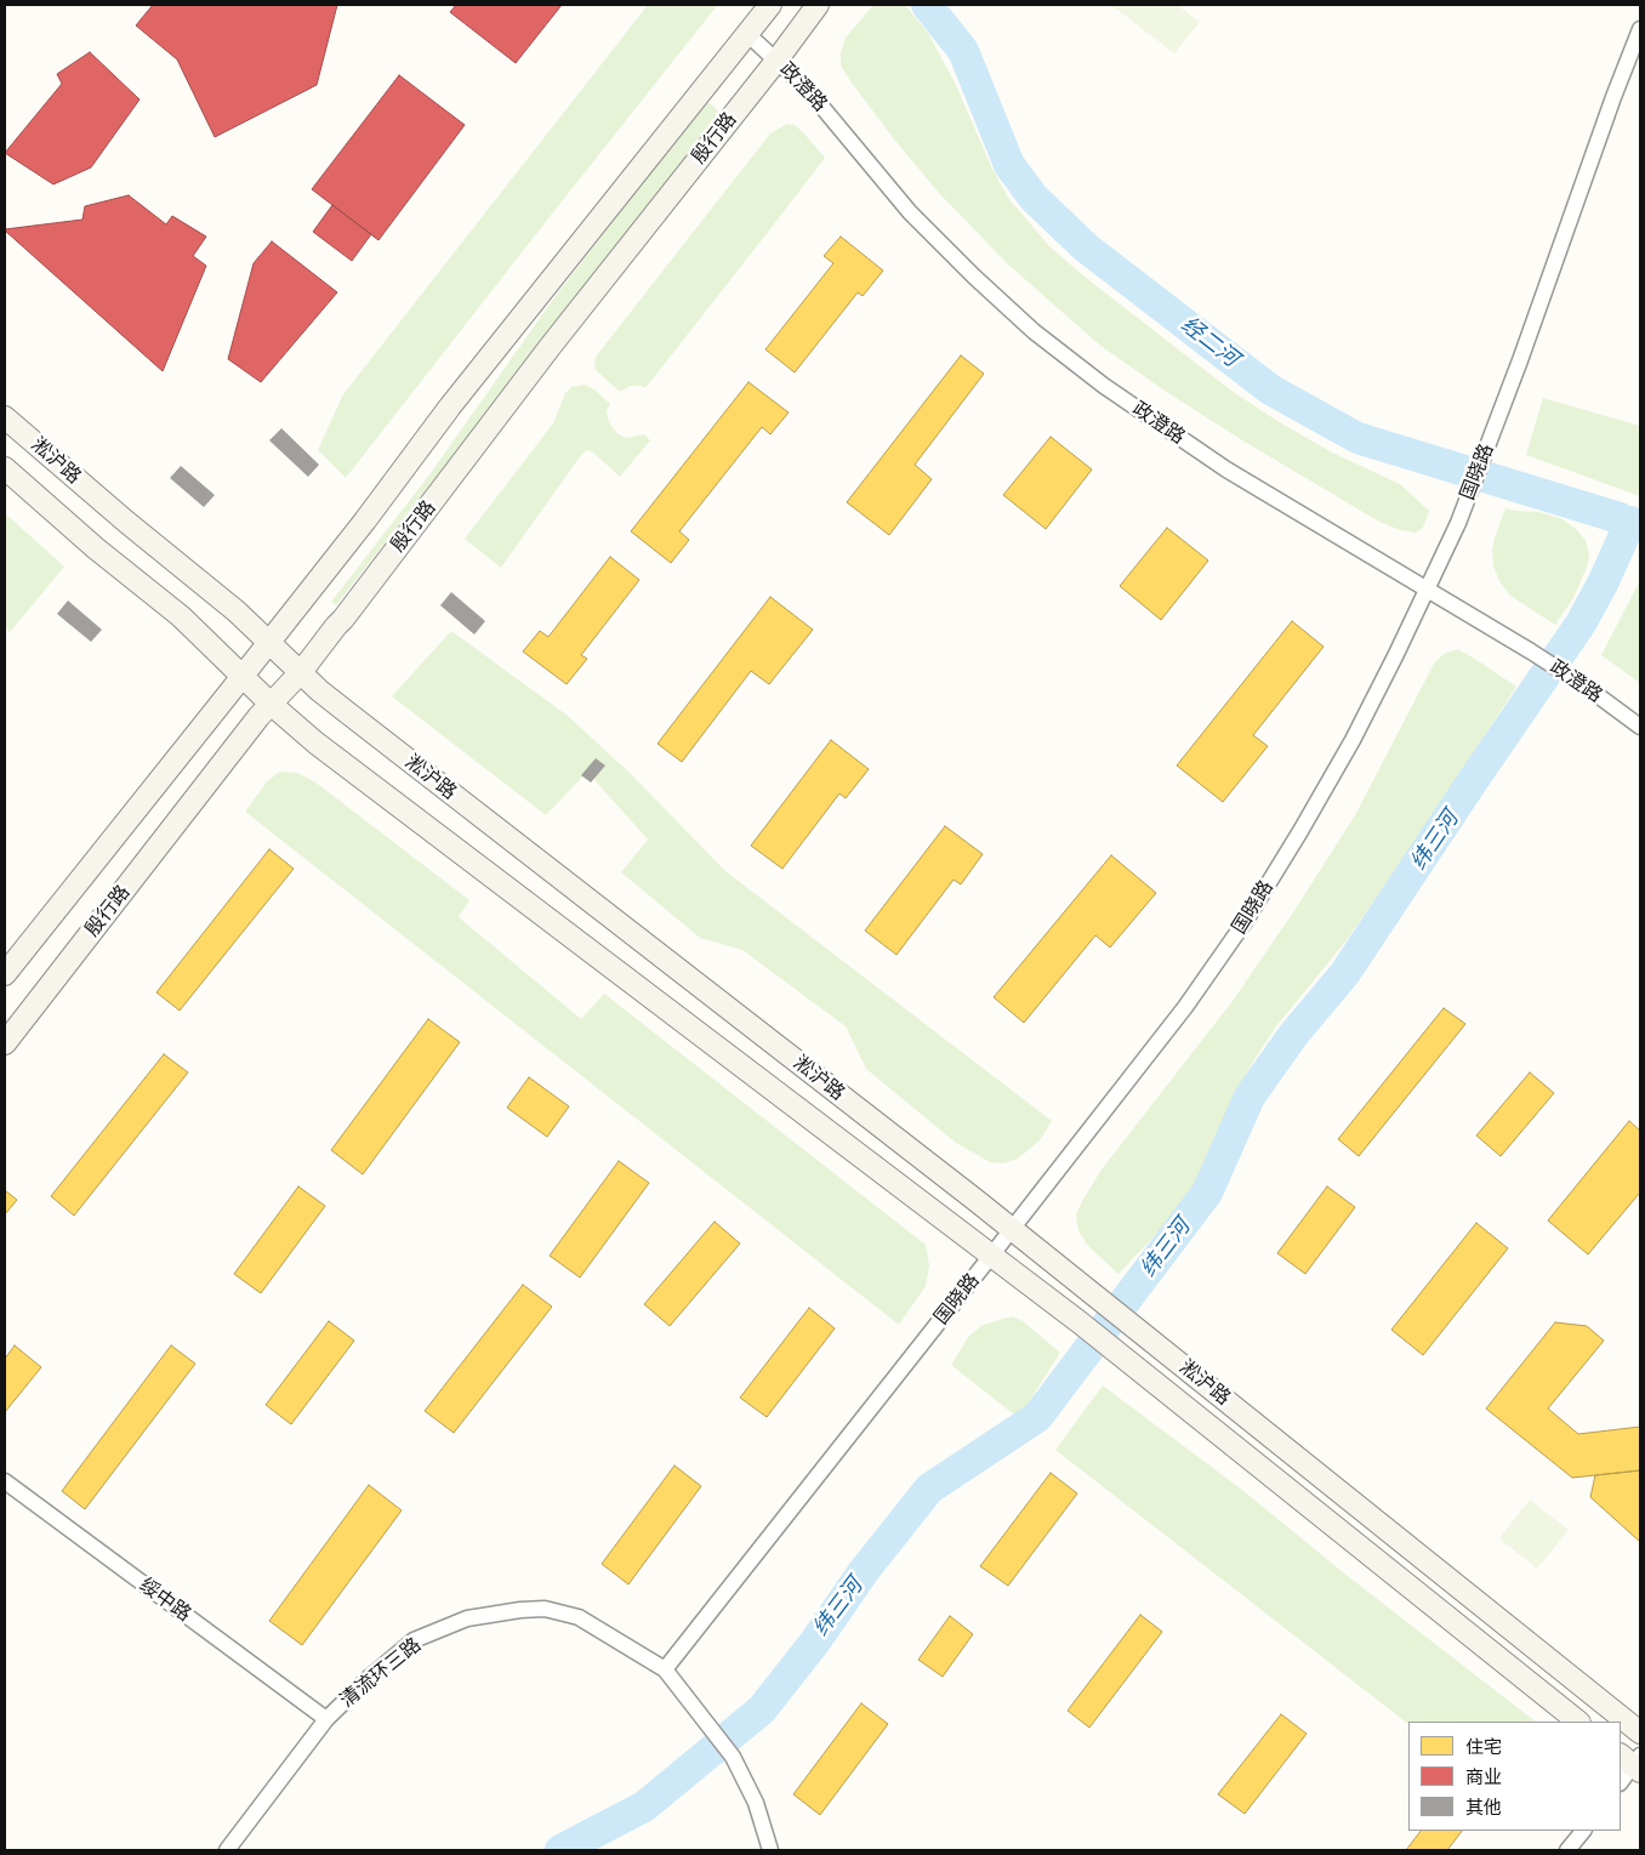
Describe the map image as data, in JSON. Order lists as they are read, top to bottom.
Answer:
{
  "streets": {
    "main road": ["殷行路", "淞沪路"],
    "street": [
      "政澄路",
      "国晓路",
      "绥中路",
      "清流环三路"
    ]
  },
  "crossings": [
    ["政澄路", "殷行路"],
    ["政澄路", "国晓路"],
    ["殷行路", "淞沪路"],
    ["淞沪路", "国晓路"],
    ["国晓路", "清流环三路"],
    ["绥中路", "清流环三路"]
  ],
  "water": ["经二河", "纬三河"],
  "legend": ["住宅", "商业", "其他"]
}
